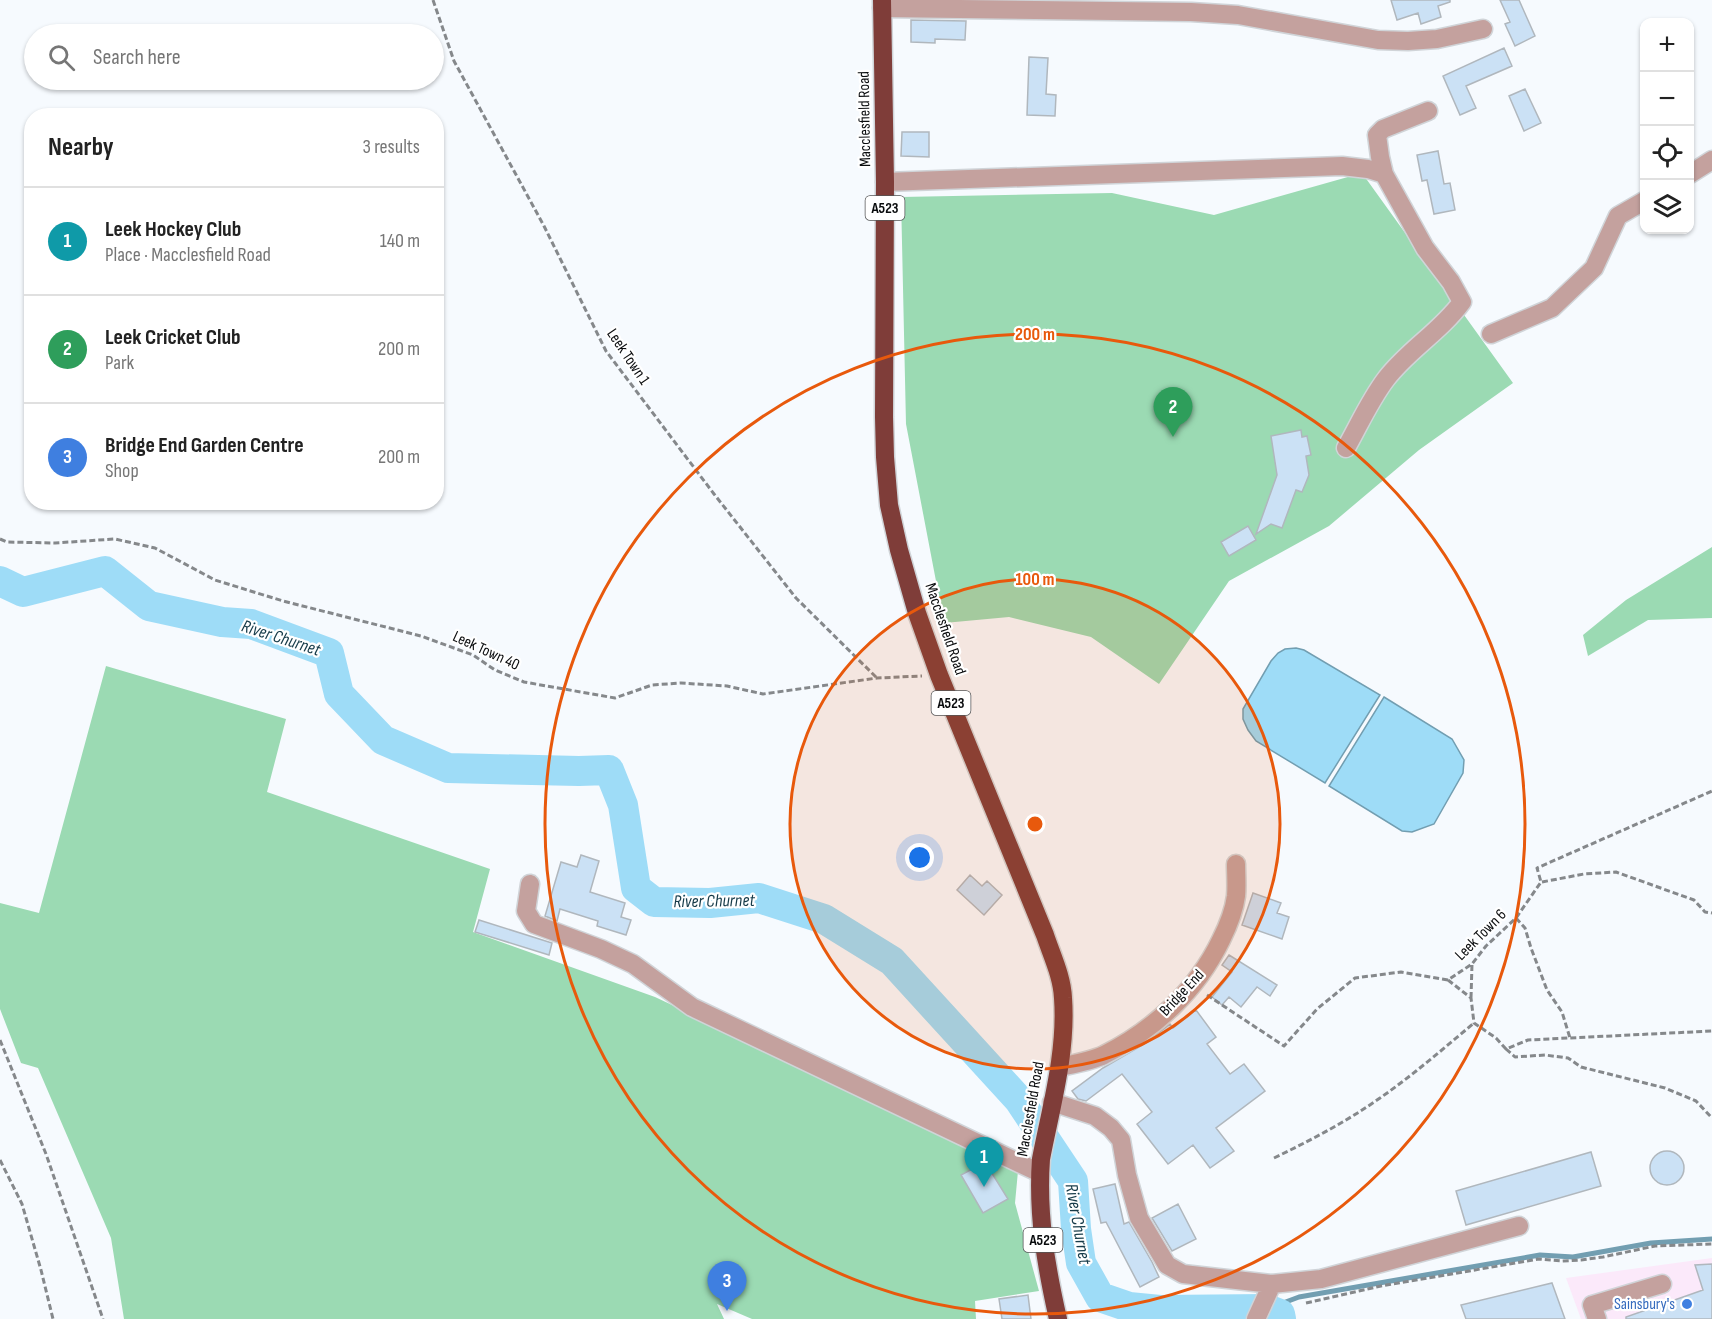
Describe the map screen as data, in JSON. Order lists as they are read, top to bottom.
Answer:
{
  "streets": {
    "highway": ["Macclesfield Road", "A523"],
    "street": ["Bridge End"],
    "path": ["Leek Town 1", "Leek Town 40", "Leek Town 6"]
  },
  "crossings": [
    ["Macclesfield Road", "Leek Town 40"],
    ["Macclesfield Road", "Bridge End"],
    ["Leek Town 1", "Leek Town 40"],
    ["Leek Town 6", "Bridge End"]
  ],
  "water": ["River Churnet"],
  "places": ["Sainsbury's"],
  "page": {
    "map_buttons": ["+", "−"],
    "search": "Search here",
    "heading": ["Nearby", "3 results"],
    "list": [
      {
        "mark": "1",
        "name": "Leek Hockey Club",
        "note": "Place · Macclesfield Road",
        "value": "140 m"
      },
      {
        "mark": "2",
        "name": "Leek Cricket Club",
        "note": "Park",
        "value": "200 m"
      },
      {
        "mark": "3",
        "name": "Bridge End Garden Centre",
        "note": "Shop",
        "value": "200 m"
      }
    ],
    "pins": ["2", "1", "3"]
  },
  "rings": ["200 m", "100 m"]
}
